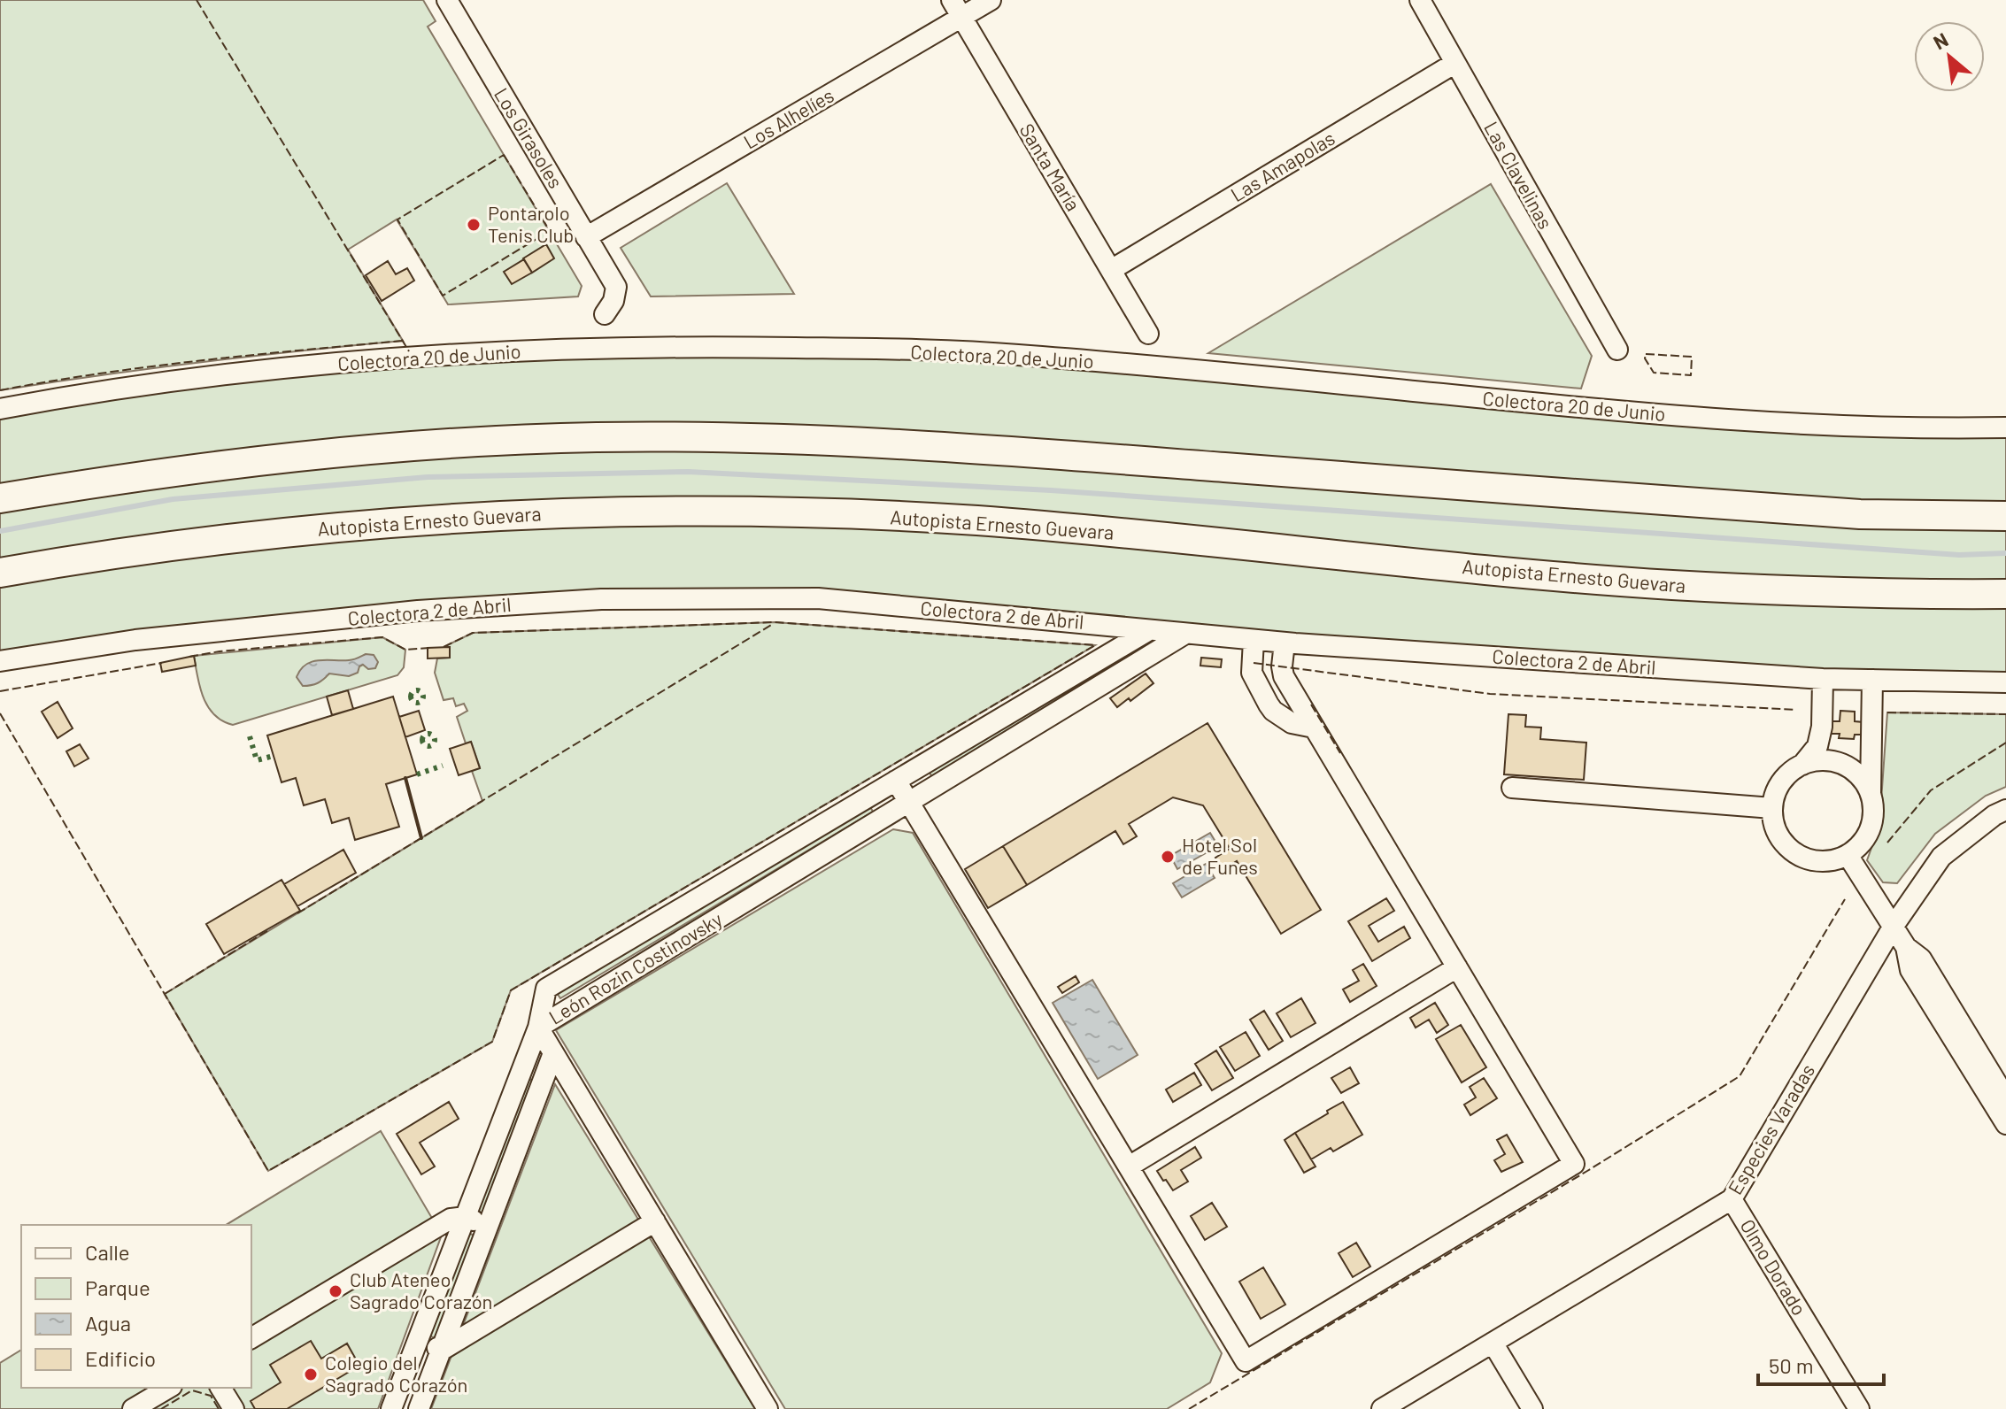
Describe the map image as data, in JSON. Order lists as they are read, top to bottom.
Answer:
{
  "streets": {
    "highway": ["Autopista Ernesto Guevara"],
    "street": [
      "Los Alhelíes",
      "Los Girasoles",
      "Las Amapolas",
      "Santa María",
      "Las Clavelinas",
      "Colectora 20 de Junio",
      "Colectora 2 de Abril",
      "León Rozin Costinovsky",
      "Especies Varadas",
      "Olmo Dorado"
    ]
  },
  "crossings": [
    ["Los Alhelíes", "Los Girasoles"],
    ["Los Alhelíes", "Santa María"],
    ["Las Amapolas", "Santa María"],
    ["Las Amapolas", "Las Clavelinas"],
    ["Colectora 2 de Abril", "León Rozin Costinovsky"],
    ["Especies Varadas", "Olmo Dorado"]
  ],
  "places": [
    "Pontarolo Tenis Club",
    "Hotel Sol de Funes",
    "Club Ateneo Sagrado Corazón",
    "Colegio del Sagrado Corazón"
  ],
  "legend": [
    "Calle",
    "Parque",
    "Agua",
    "Edificio"
  ],
  "scale_bar": "50 m",
  "north": "top left"
}
